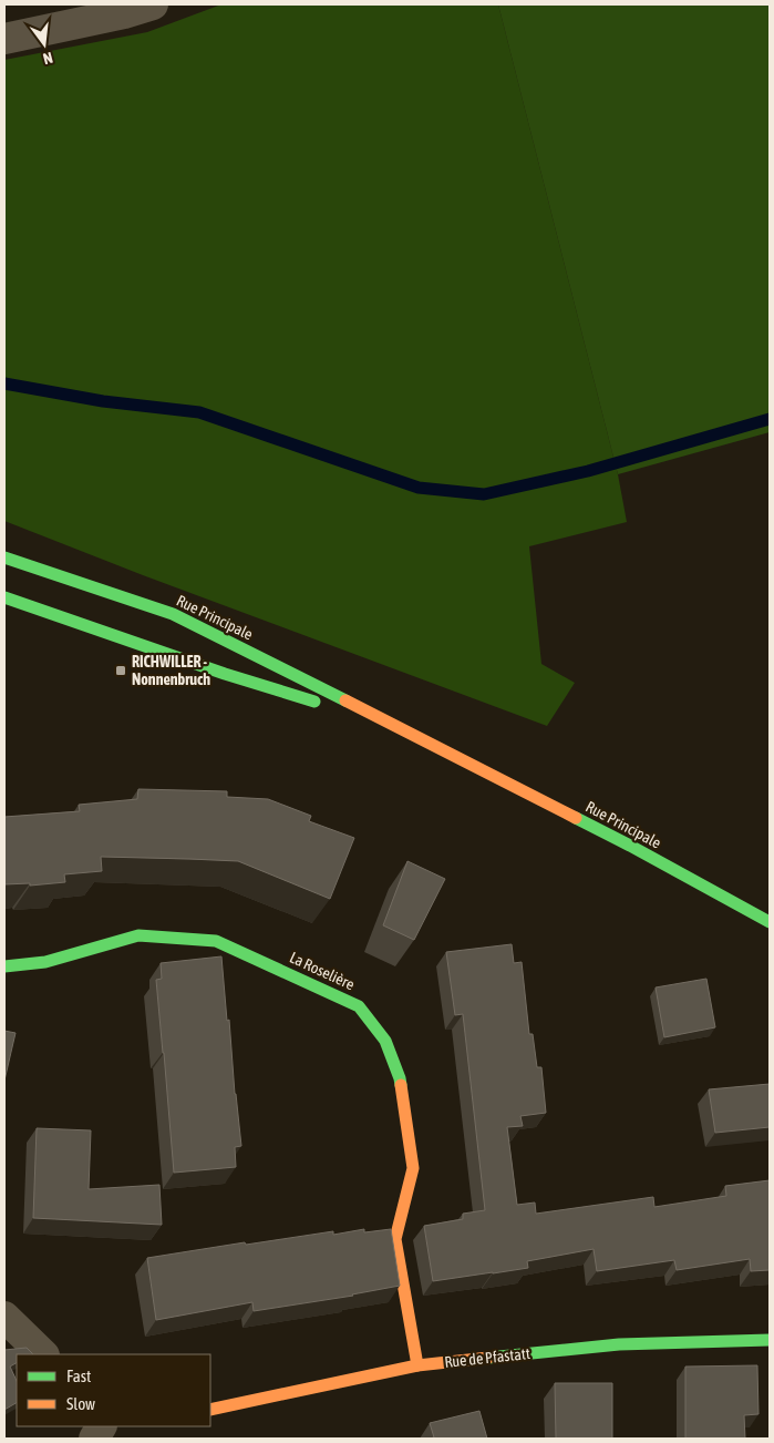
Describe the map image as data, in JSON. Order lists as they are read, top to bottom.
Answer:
{
  "streets": {
    "street": ["Rue Principale", "La Roselière", "Rue de Pfastatt"]
  },
  "crossings": [
    ["La Roselière", "Rue de Pfastatt"]
  ],
  "places": {
    "transit": ["RICHWILLER - Nonnenbruch"]
  },
  "legend": ["Fast", "Slow"],
  "north": "bottom"
}
